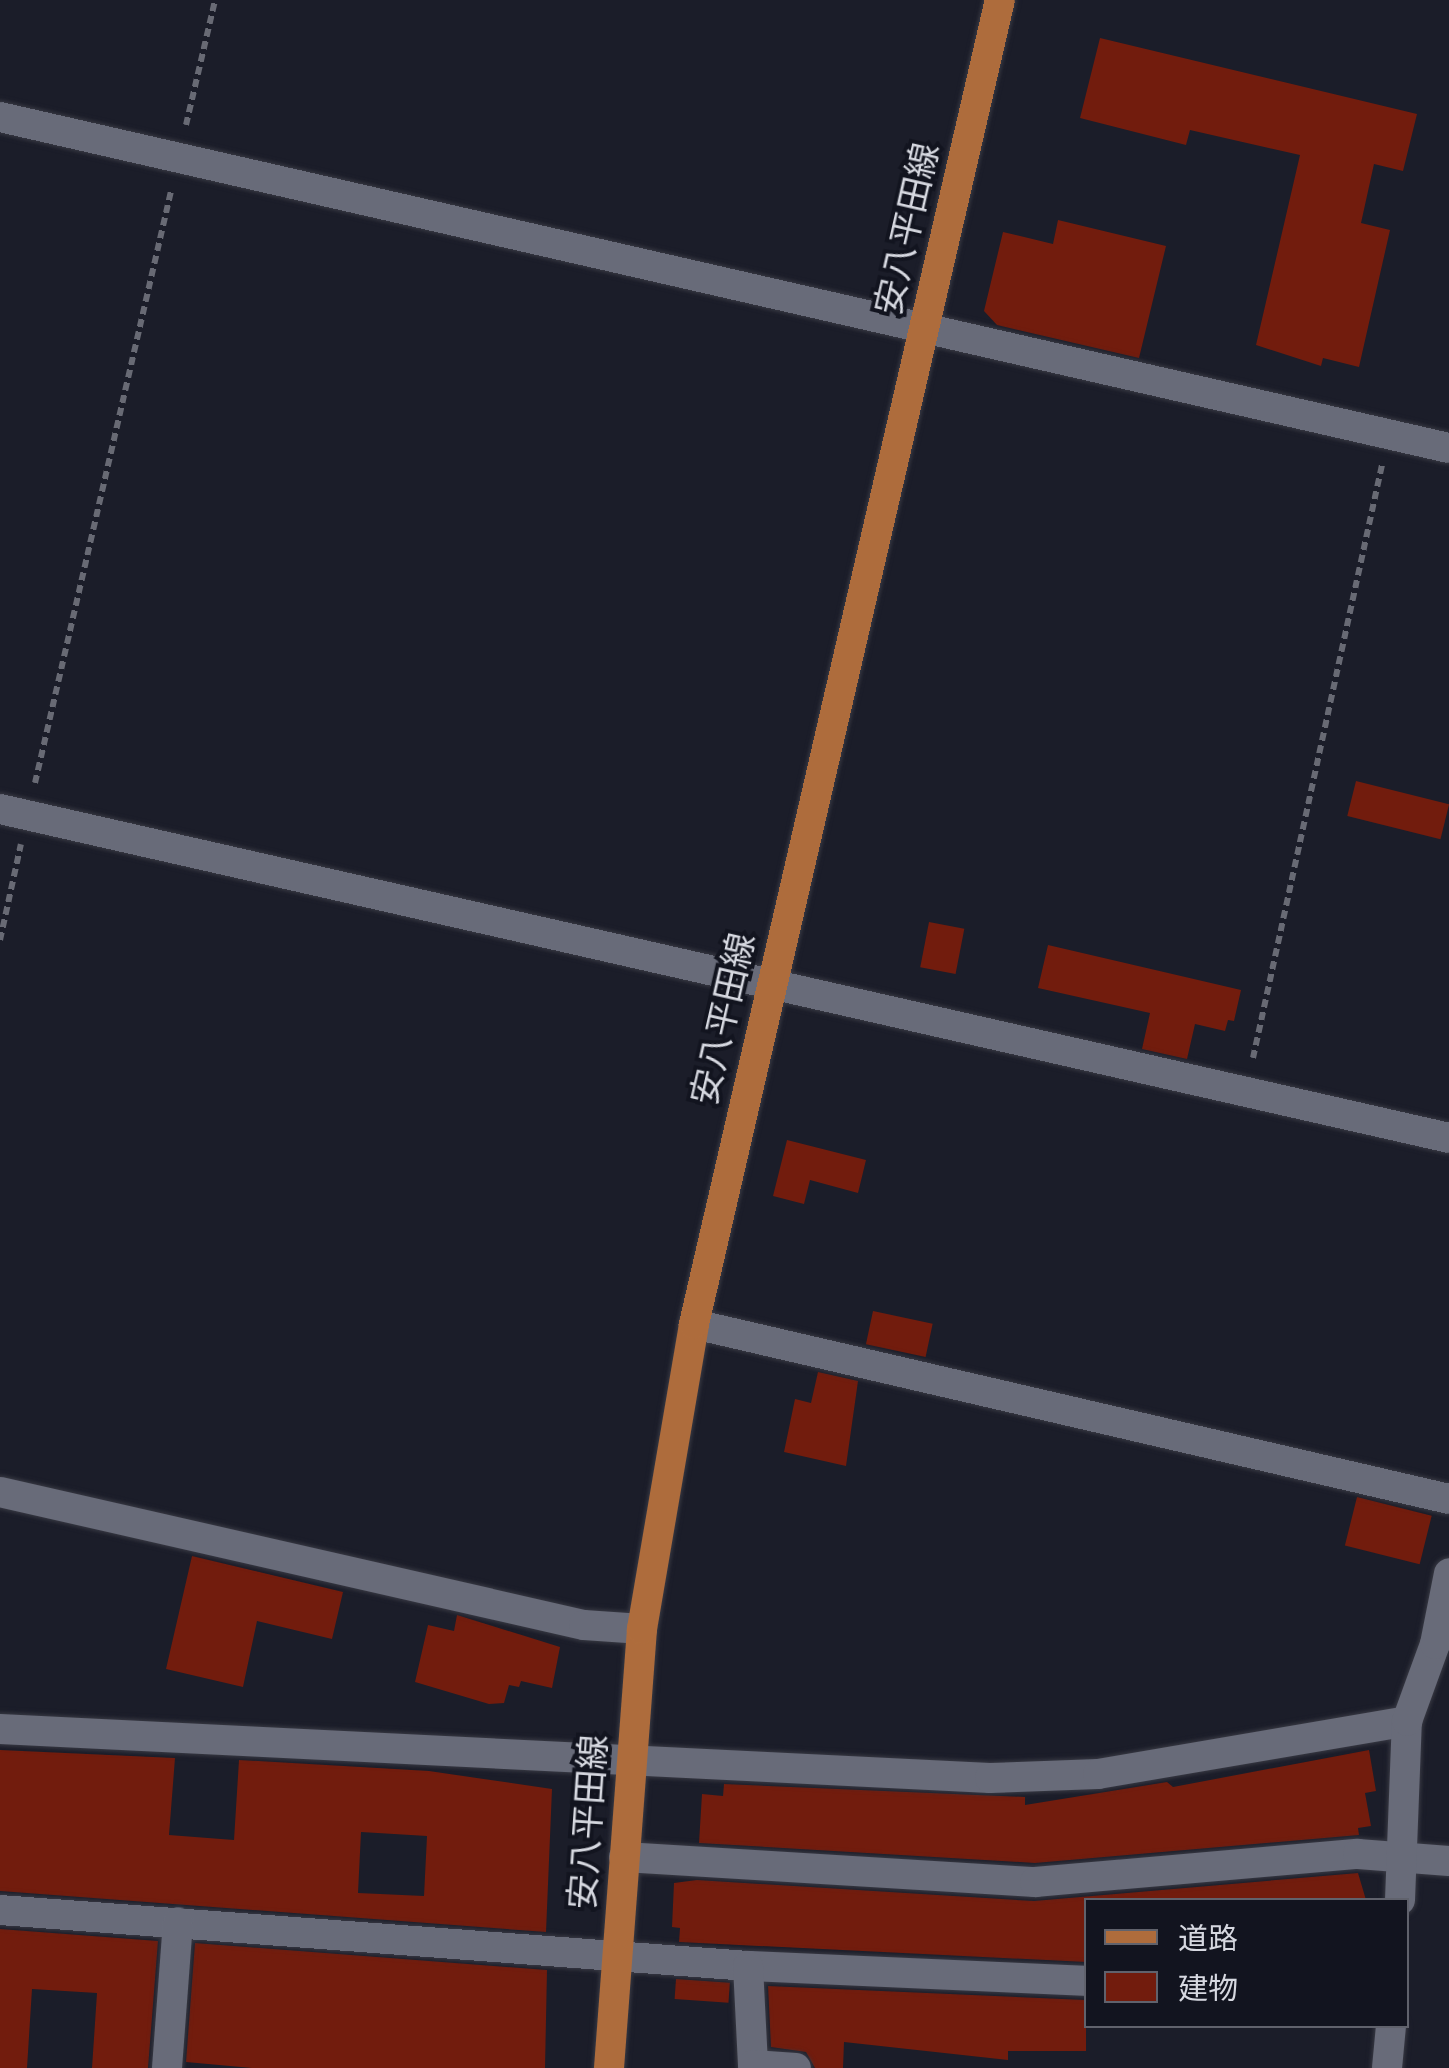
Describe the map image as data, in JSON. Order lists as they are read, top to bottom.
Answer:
{
  "streets": {
    "main road": ["安八平田線"]
  },
  "legend": ["道路", "建物"]
}
